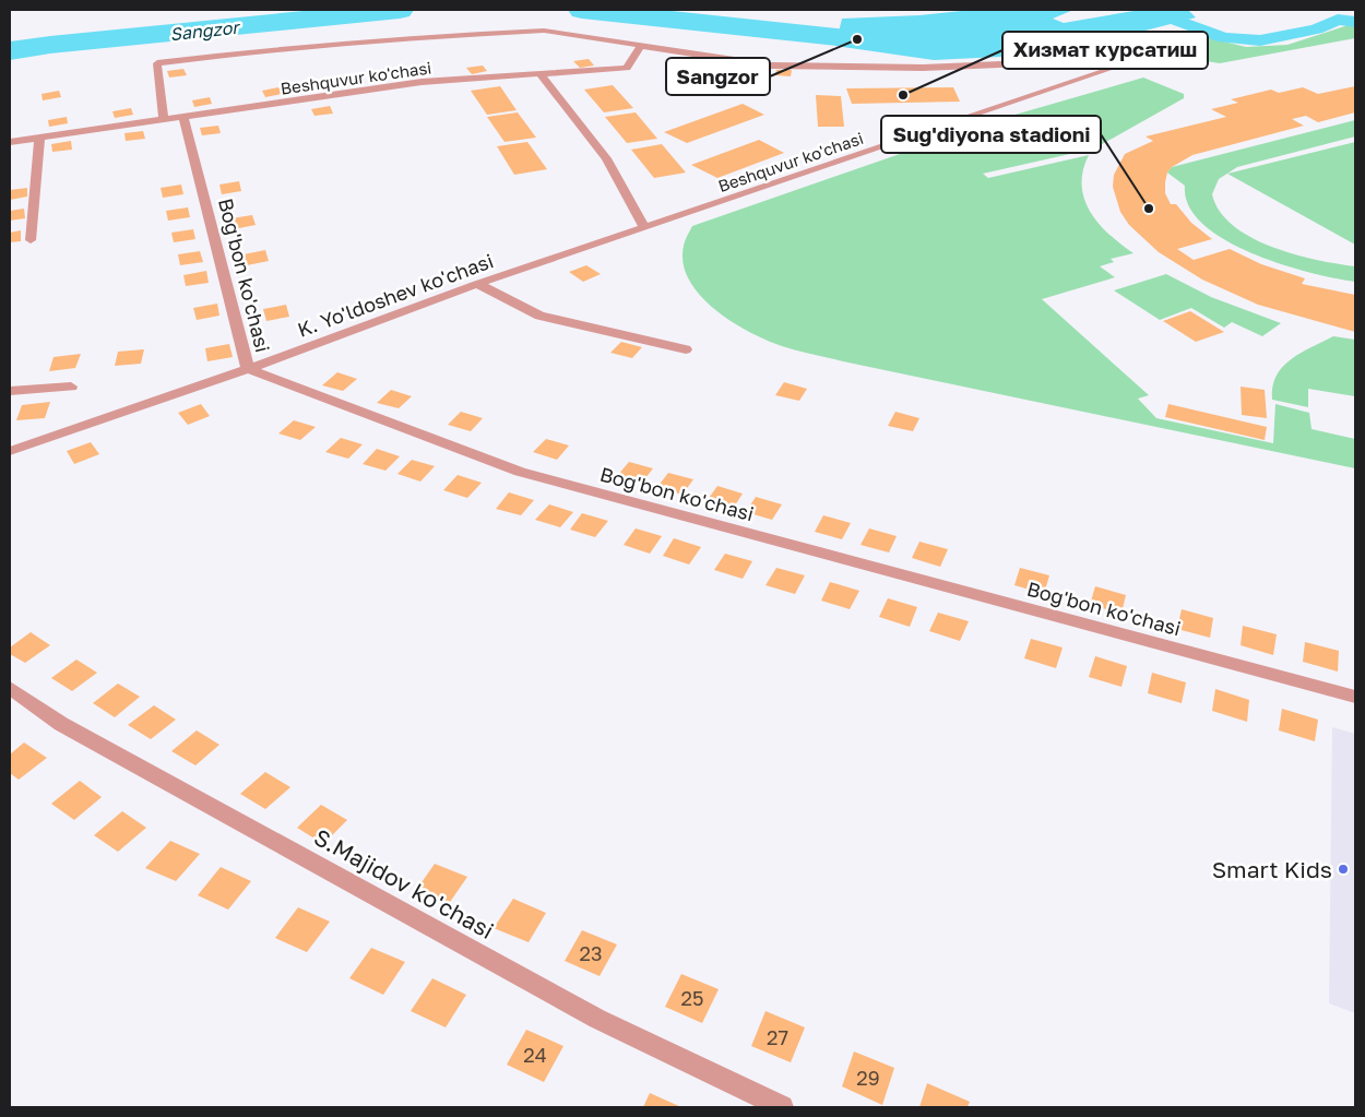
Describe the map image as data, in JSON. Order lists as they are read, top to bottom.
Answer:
{
  "streets": {
    "street": [
      "Beshquvur ko'chasi",
      "Bog'bon ko'chasi",
      "K. Yo'ldoshev ko'chasi",
      "S.Majidov ko'chasi"
    ]
  },
  "crossings": [
    ["Beshquvur ko'chasi", "Bog'bon ko'chasi"],
    ["Beshquvur ko'chasi", "K. Yo'ldoshev ko'chasi"],
    ["Bog'bon ko'chasi", "K. Yo'ldoshev ko'chasi"]
  ],
  "water": ["Sangzor"],
  "places": [
    "Sangzor",
    "Хизмат курсатиш",
    "Sug'diyona stadioni",
    "Smart Kids"
  ],
  "house_numbers": [
    "23",
    "25",
    "27",
    "24",
    "29"
  ]
}
